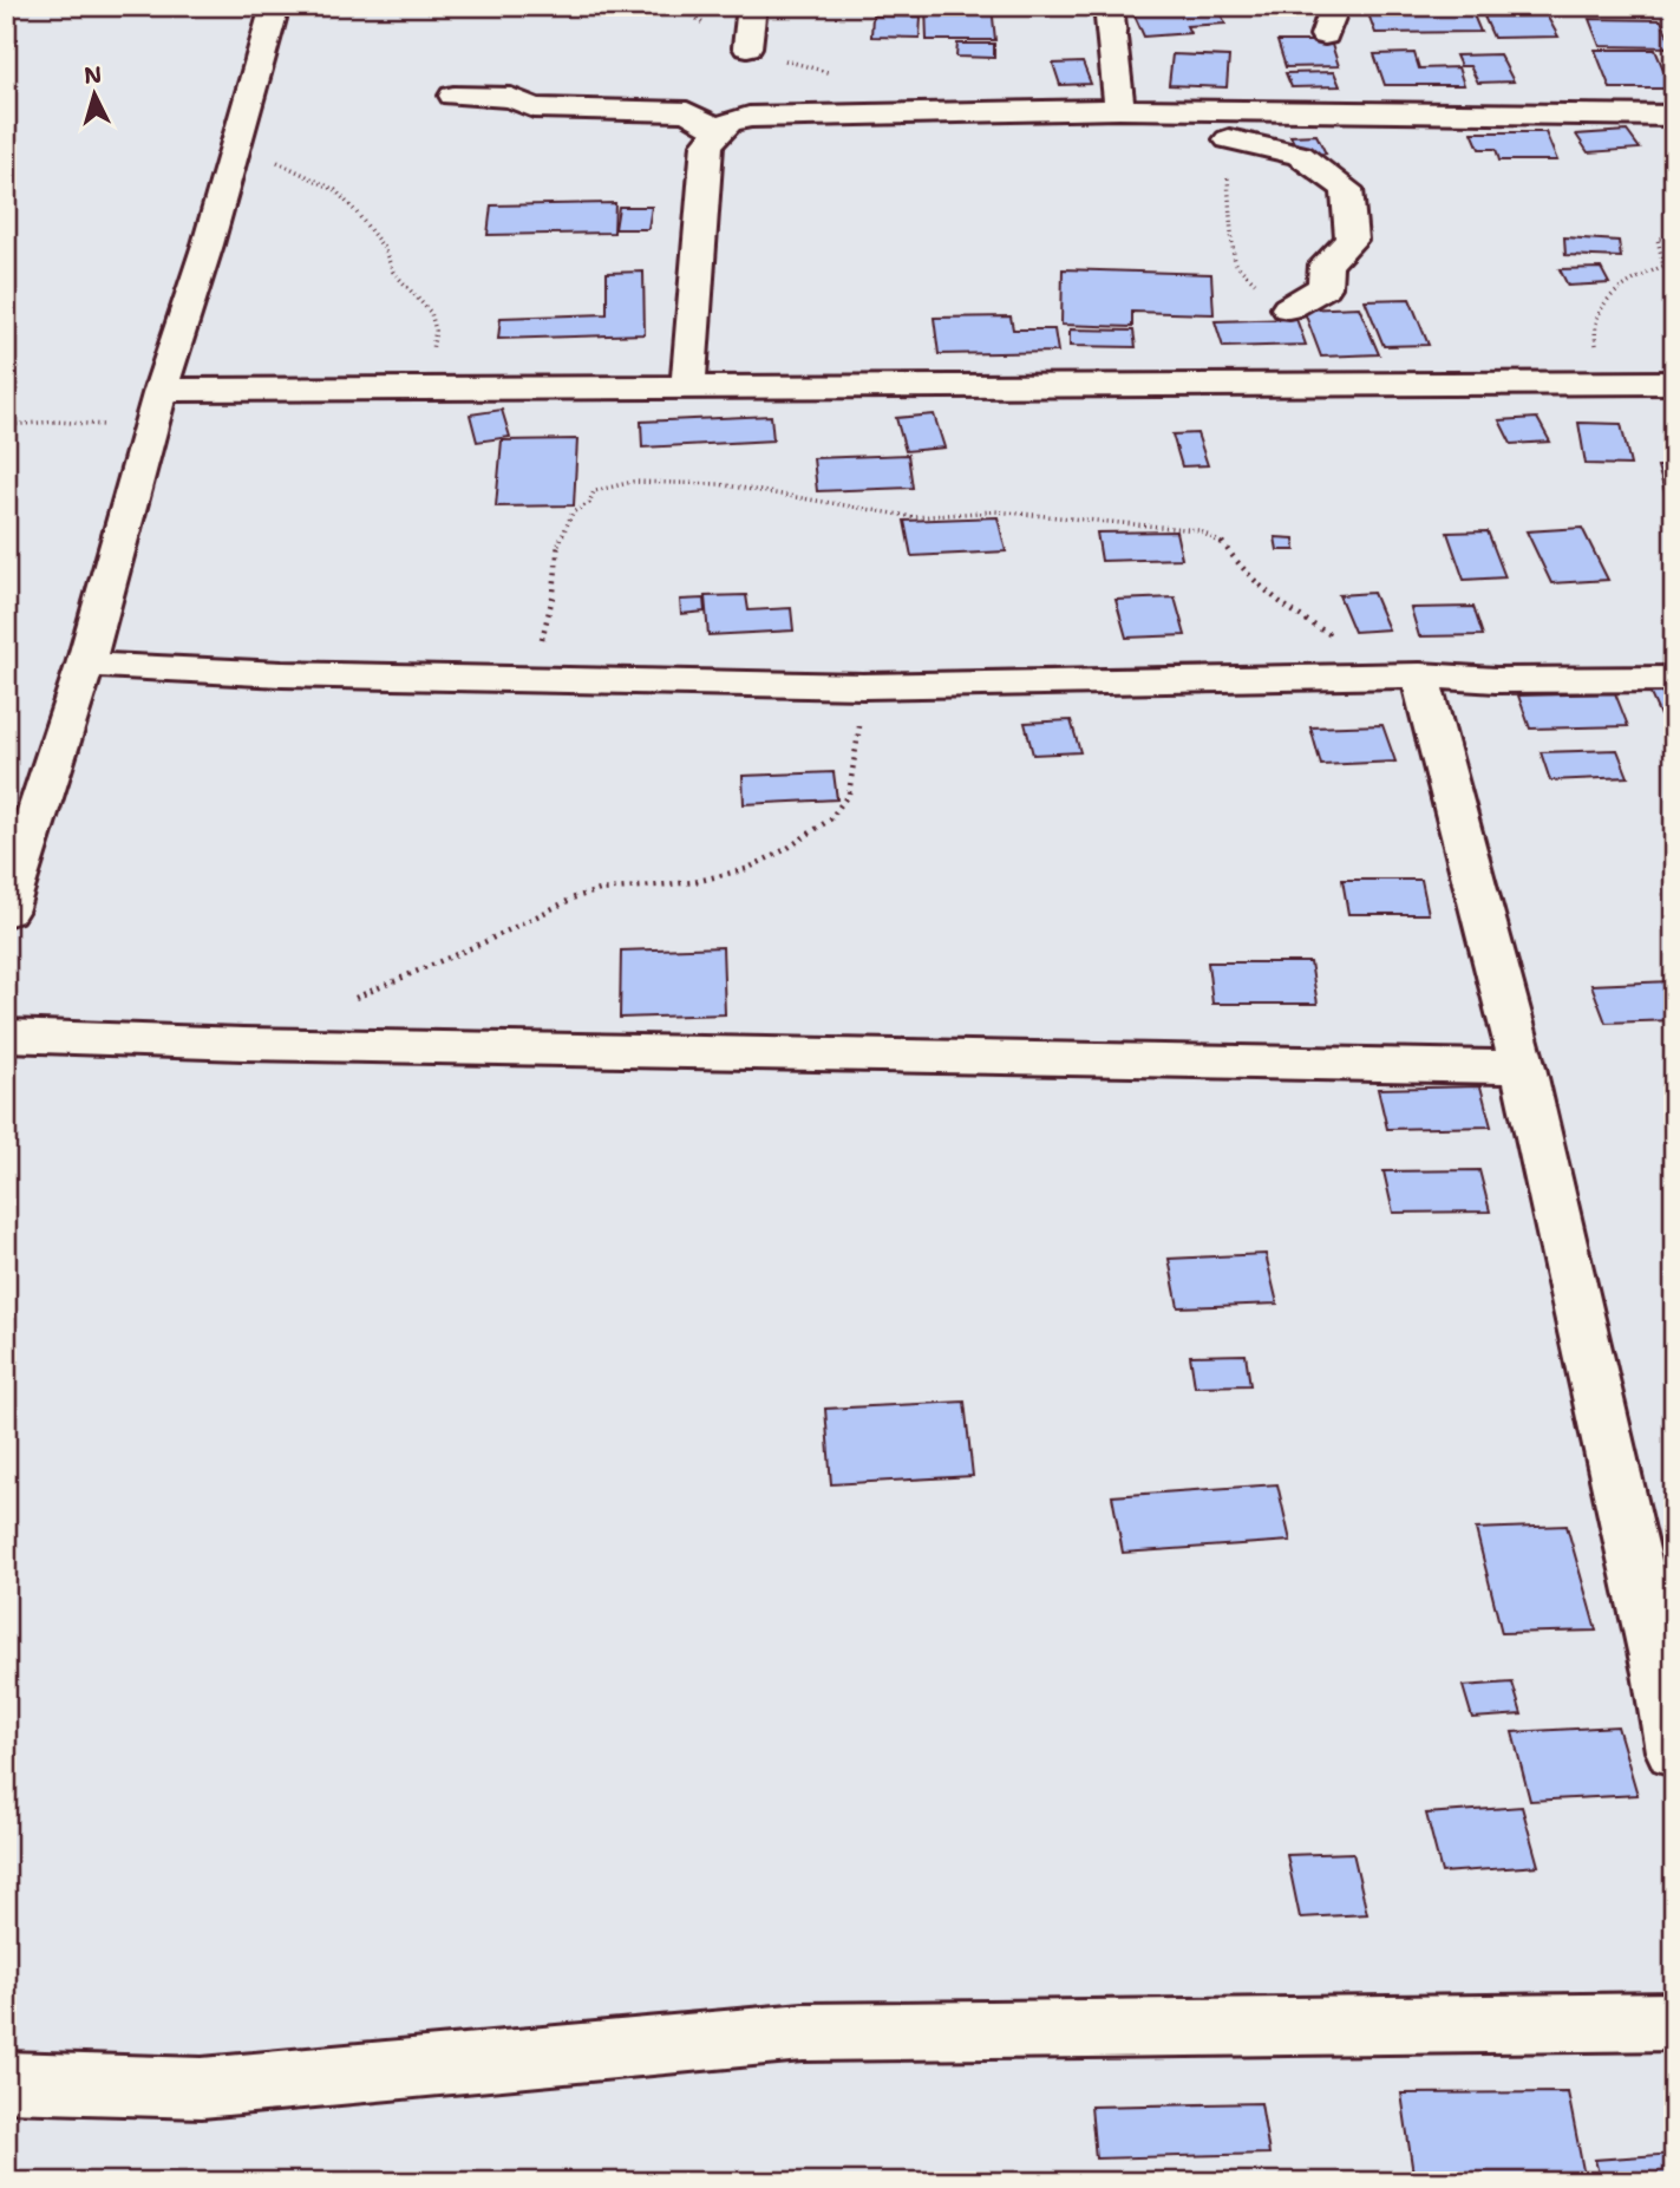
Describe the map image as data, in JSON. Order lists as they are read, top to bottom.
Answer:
{
  "north": "top"
}
